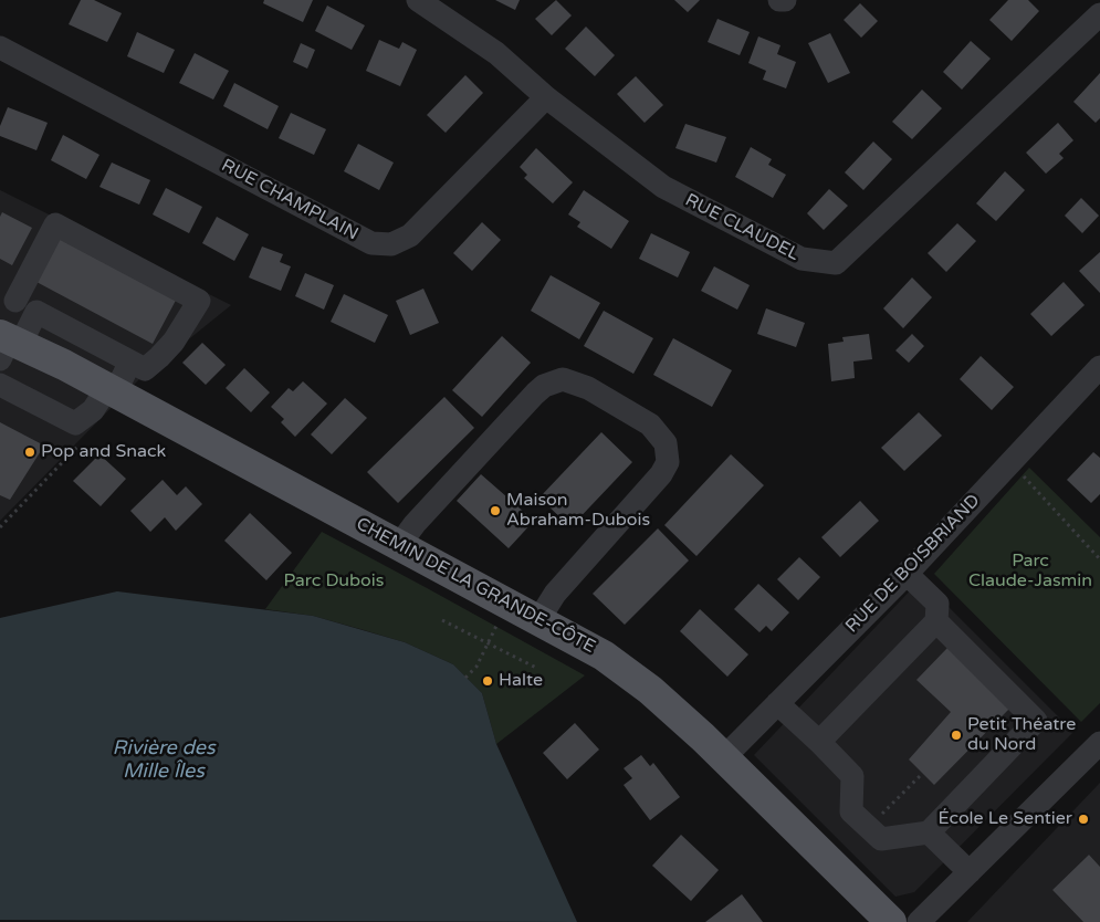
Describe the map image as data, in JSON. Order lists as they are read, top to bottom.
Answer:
{
  "streets": {
    "main road": ["CHEMIN DE LA GRANDE-CÔTE"],
    "street": ["RUE CHAMPLAIN", "RUE CLAUDEL", "RUE DE BOISBRIAND"]
  },
  "crossings": [
    ["RUE CHAMPLAIN", "RUE CLAUDEL"],
    ["RUE DE BOISBRIAND", "CHEMIN DE LA GRANDE-CÔTE"]
  ],
  "water": ["Rivière des Mille Îles"],
  "parks": ["Parc Claude-Jasmin", "Parc Dubois"],
  "places": [
    "Pop and Snack",
    "Maison Abraham-Dubois",
    "Halte",
    "Petit Théatre du Nord",
    "École Le Sentier"
  ]
}
